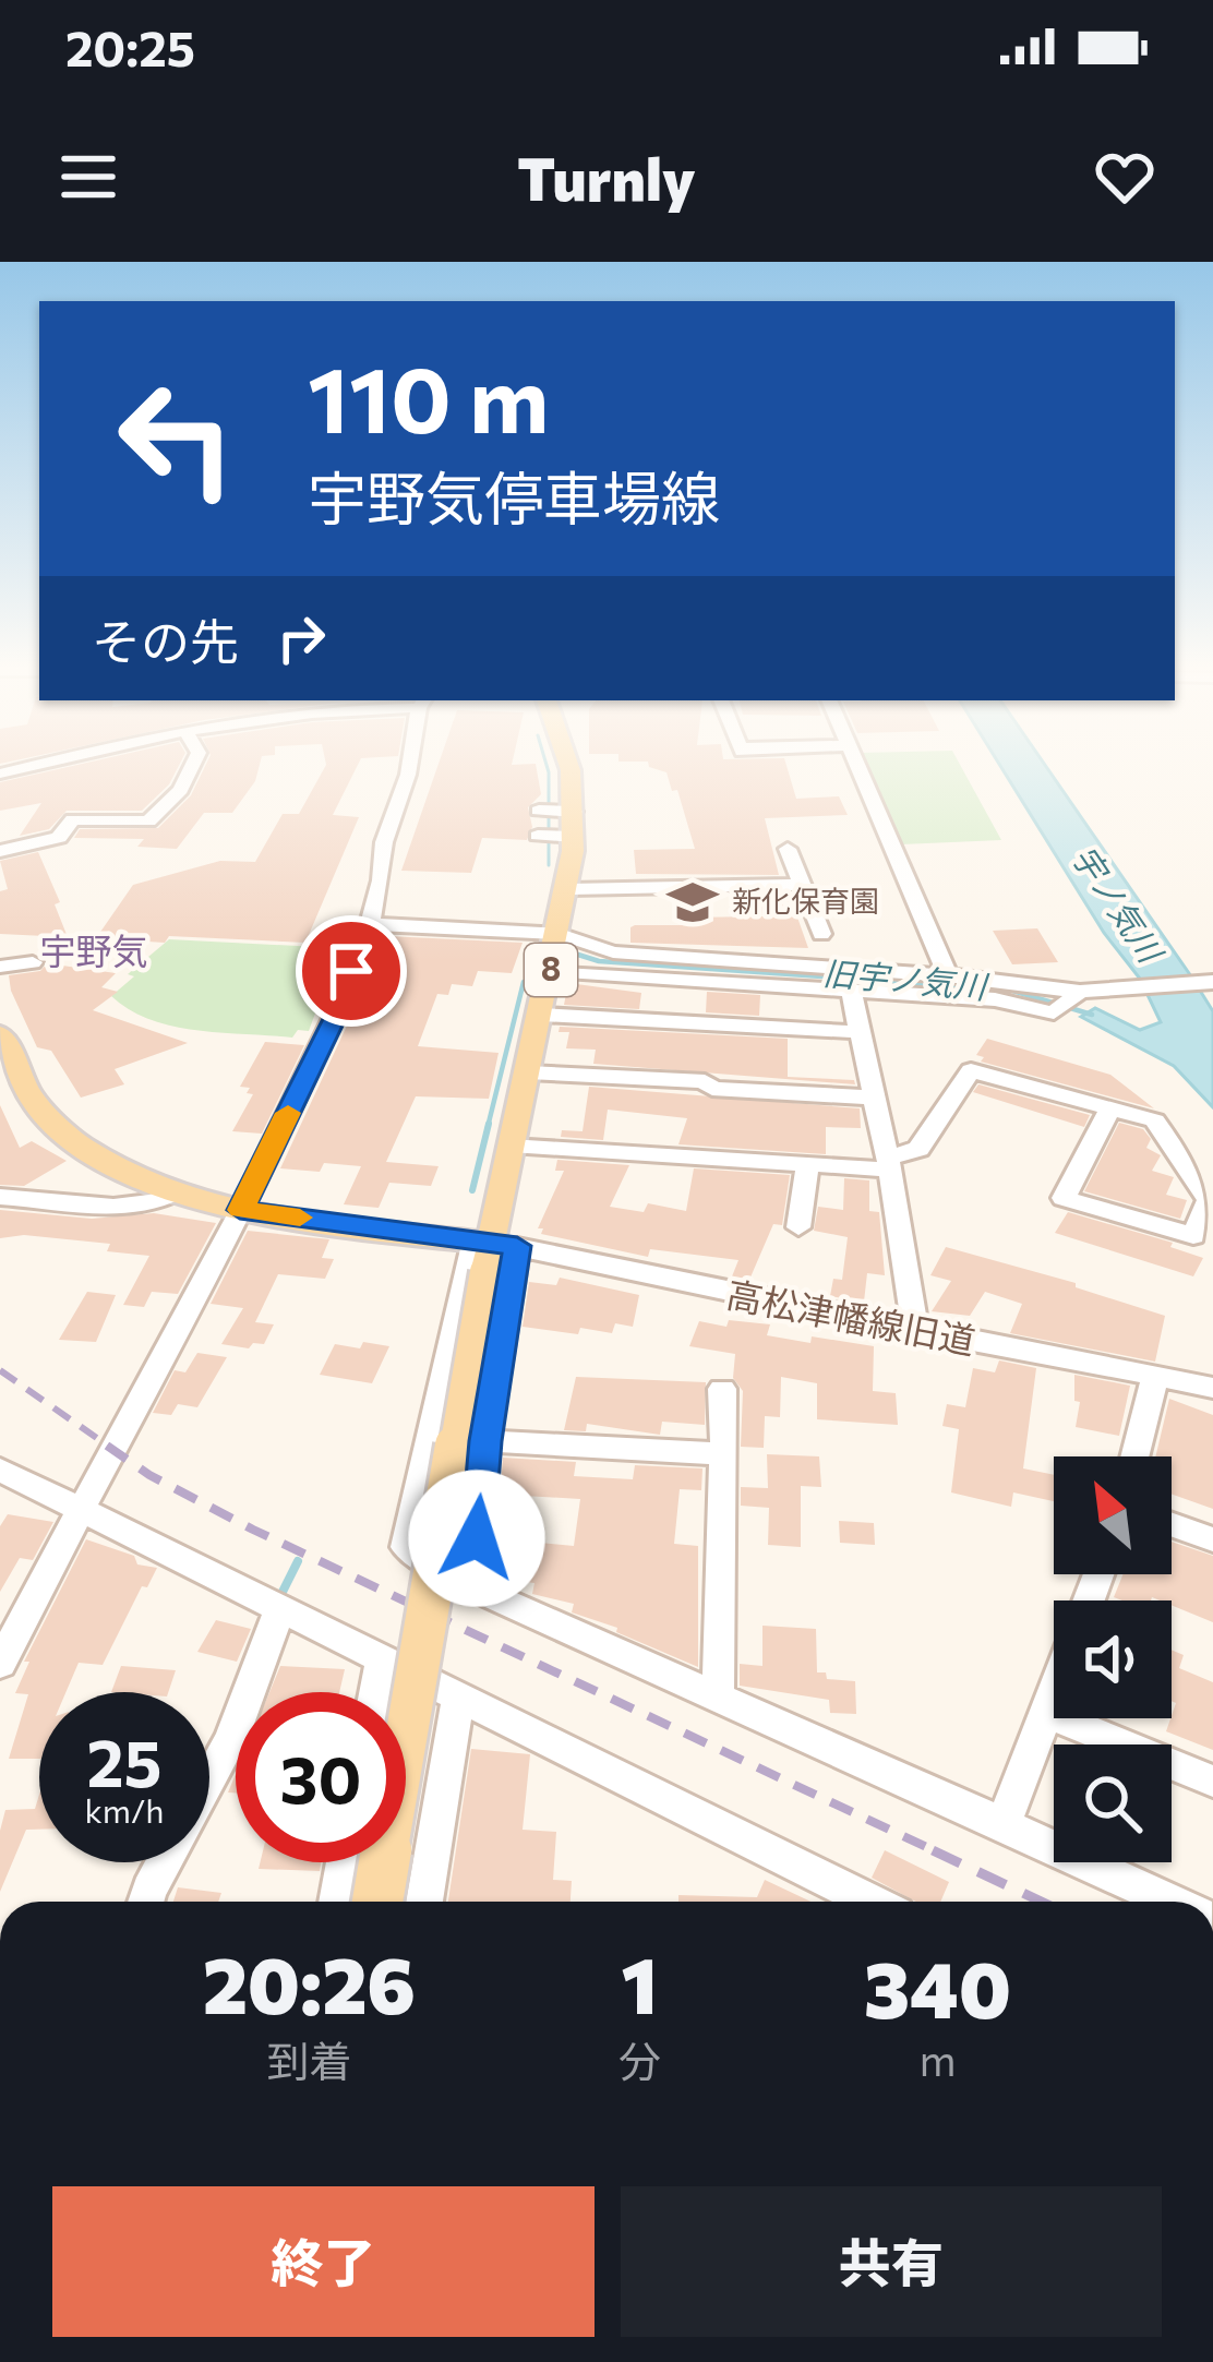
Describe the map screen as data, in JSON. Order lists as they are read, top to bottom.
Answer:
{
  "streets": {
    "main road": ["8"],
    "street": ["高松津幡線旧道"]
  },
  "crossings": [
    ["8", "高松津幡線旧道"]
  ],
  "districts": ["宇野気"],
  "water": ["宇ノ気川", "旧宇ノ気川"],
  "places": {
    "school or university": ["新化保育園"]
  },
  "north": "top left",
  "page": {
    "status": "20:25",
    "header": "Turnly",
    "turn": ["110 m", "宇野気停車場線"],
    "then": "その先",
    "speed": "25 km/h",
    "limit": "30",
    "eta": [
      "20:26",
      "到着",
      "1",
      "分",
      "340",
      "m"
    ],
    "buttons": ["終了", "共有"]
  }
}
